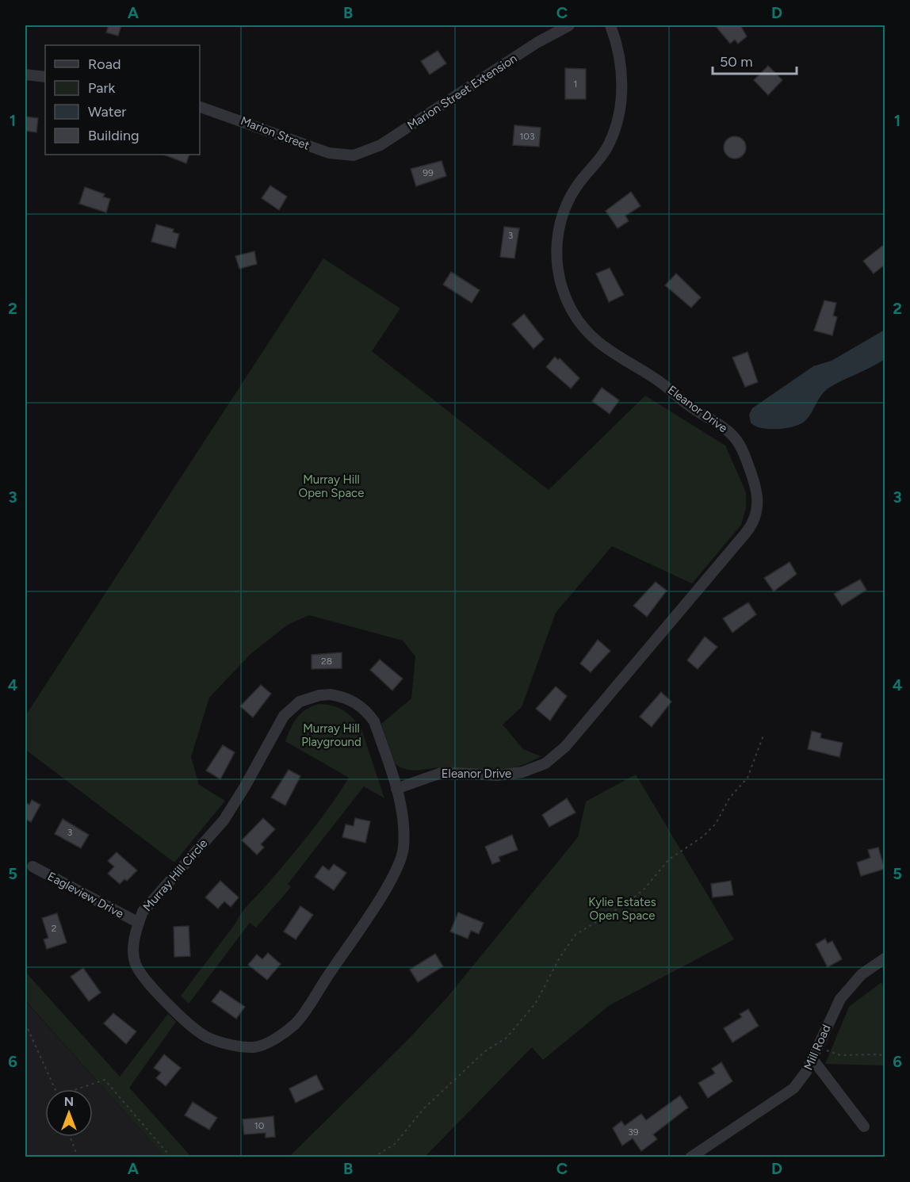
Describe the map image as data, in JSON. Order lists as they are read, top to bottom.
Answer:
{
  "streets": {
    "street": [
      "Marion Street Extension",
      "Marion Street",
      "Eleanor Drive",
      "Murray Hill Circle",
      "Eagleview Drive",
      "Mill Road"
    ]
  },
  "crossings": [
    ["Marion Street Extension", "Marion Street"],
    ["Eleanor Drive", "Murray Hill Circle"],
    ["Murray Hill Circle", "Eagleview Drive"]
  ],
  "parks": ["Murray Hill Open Space", "Murray Hill Playground", "Kylie Estates Open Space"],
  "house_numbers": [
    "1",
    "103",
    "99",
    "3",
    "28",
    "3",
    "2",
    "10",
    "39"
  ],
  "legend": [
    "Road",
    "Park",
    "Water",
    "Building"
  ],
  "scale_bar": "50 m",
  "north": "top",
  "grid": {
    "columns": [
      "A",
      "B",
      "C",
      "D"
    ],
    "rows": [
      "1",
      "2",
      "3",
      "4",
      "5",
      "6"
    ]
  }
}
